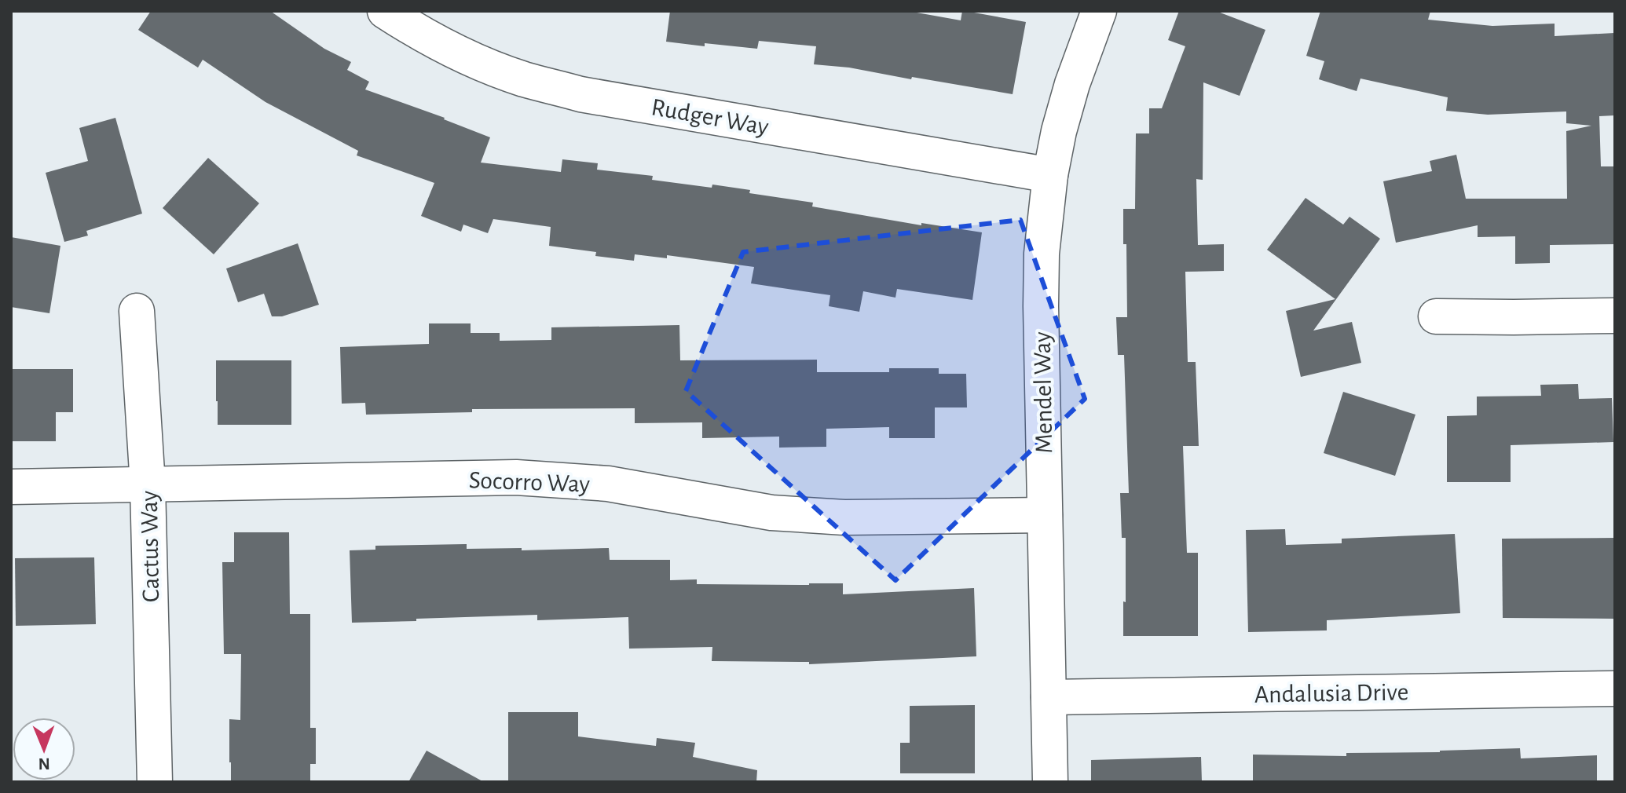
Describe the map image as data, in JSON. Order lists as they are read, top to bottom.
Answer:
{
  "streets": {
    "street": [
      "Rudger Way",
      "Mendel Way",
      "Socorro Way",
      "Cactus Way",
      "Andalusia Drive"
    ]
  },
  "crossings": [
    ["Rudger Way", "Mendel Way"],
    ["Mendel Way", "Socorro Way"],
    ["Mendel Way", "Andalusia Drive"],
    ["Socorro Way", "Cactus Way"]
  ],
  "north": "bottom"
}
